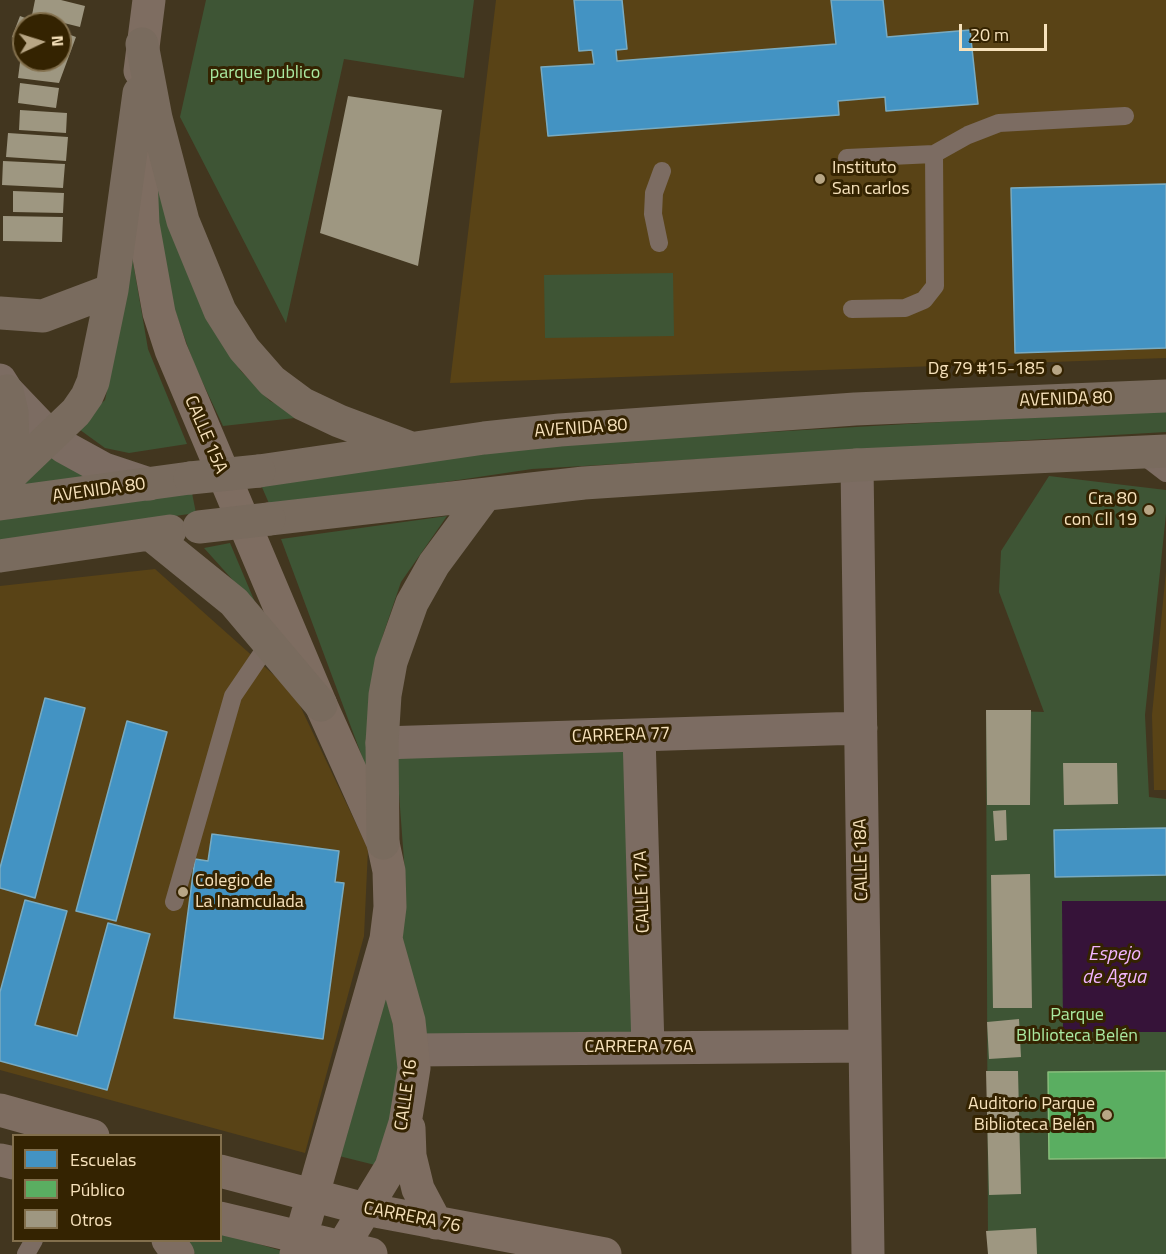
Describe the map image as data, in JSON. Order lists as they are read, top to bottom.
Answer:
{
  "streets": {
    "main road": ["AVENIDA 80"],
    "street": [
      "CALLE 15A",
      "CARRERA 77",
      "CALLE 18A",
      "CALLE 17A",
      "CARRERA 76A",
      "CALLE 16",
      "CARRERA 76"
    ]
  },
  "crossings": [
    ["CALLE 15A", "CALLE 16"],
    ["CARRERA 77", "CALLE 18A"],
    ["CARRERA 77", "CALLE 17A"],
    ["CALLE 18A", "CARRERA 76A"],
    ["CALLE 17A", "CARRERA 76A"],
    ["CARRERA 76A", "CALLE 16"],
    ["CALLE 16", "CARRERA 76"]
  ],
  "water": ["Espejo de Agua"],
  "parks": ["parque publico", "Parque BIblioteca Belén"],
  "places": [
    "Instituto San carlos",
    "Dg 79 #15-185",
    "Cra 80 con Cll 19",
    "Colegio de La Inamculada",
    "Auditorio Parque Biblioteca Belén"
  ],
  "legend": ["Escuelas", "Público", "Otros"],
  "scale_bar": "20 m",
  "north": "right"
}
